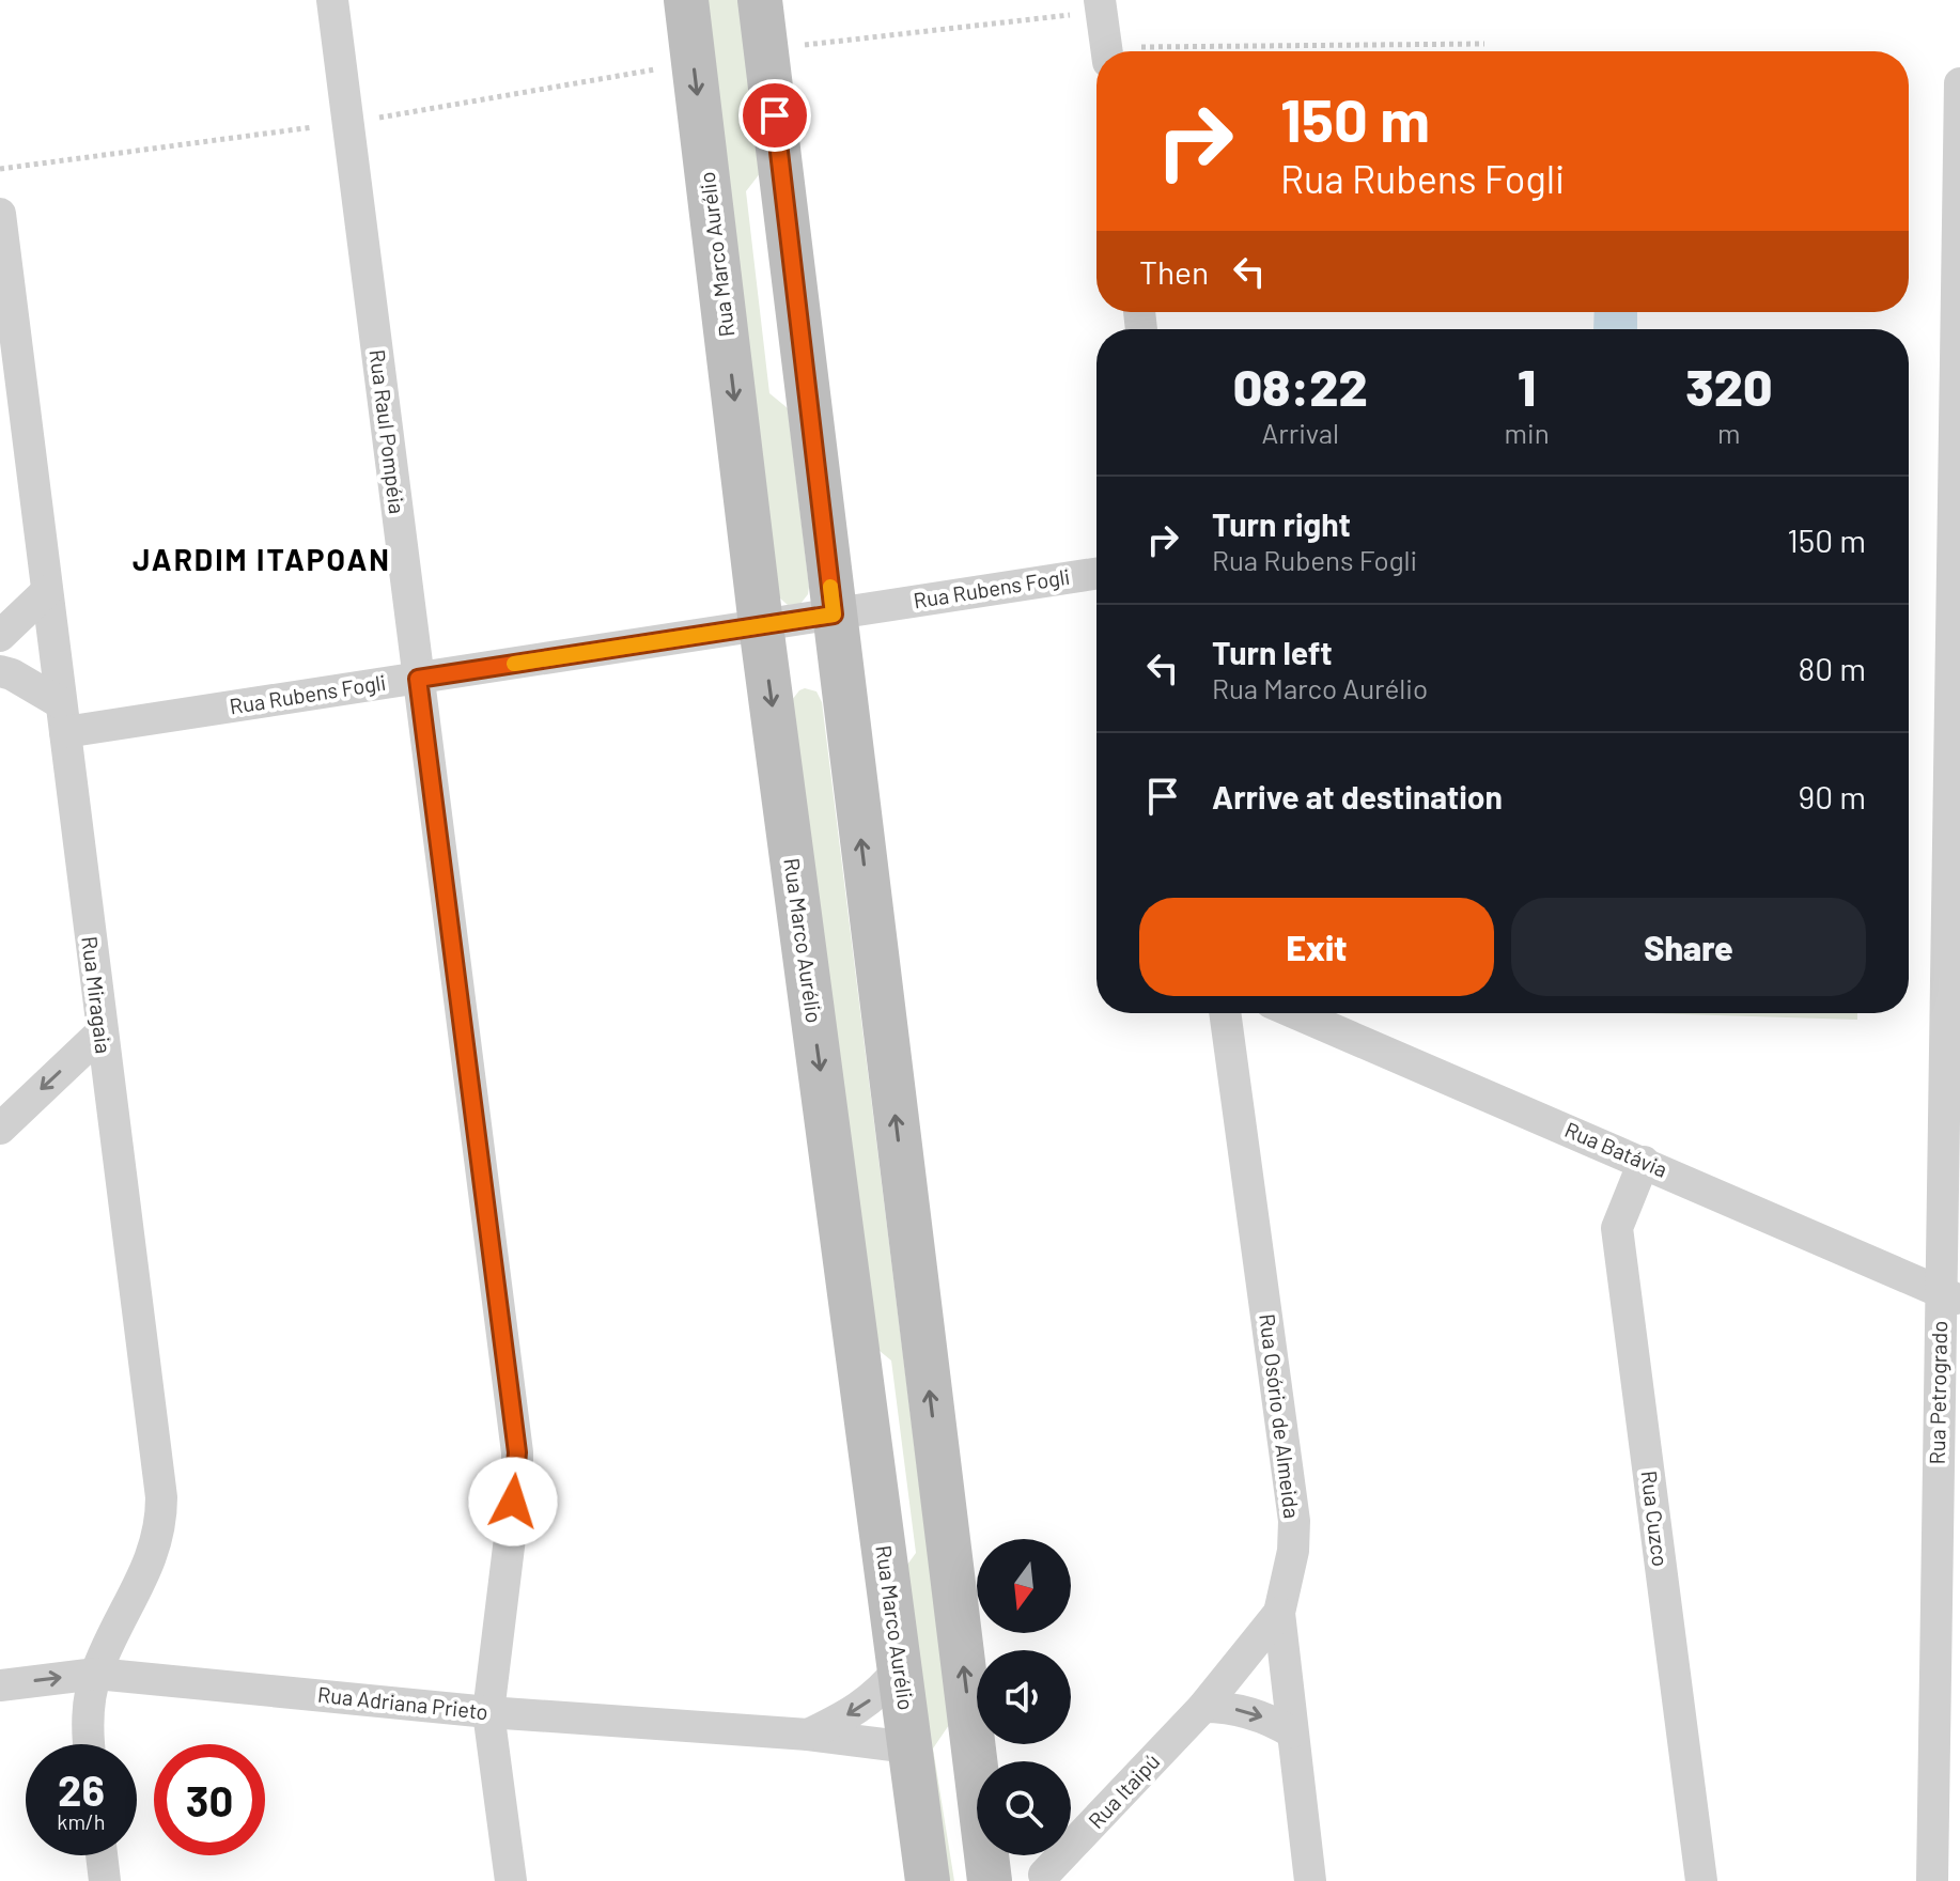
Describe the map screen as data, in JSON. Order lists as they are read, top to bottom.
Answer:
{
  "streets": {
    "street": [
      "Rua Marco Aurélio",
      "Rua Raul Pompéia",
      "Rua Rubens Fogli",
      "Rua Miragaia",
      "Rua Batávia",
      "Rua Petrogrado",
      "Rua Osório de Almeida",
      "Rua Cuzco",
      "Rua Adriana Prieto",
      "Rua Itaipú"
    ]
  },
  "crossings": [
    ["Rua Marco Aurélio", "Rua Rubens Fogli"],
    ["Rua Marco Aurélio", "Rua Adriana Prieto"],
    ["Rua Raul Pompéia", "Rua Rubens Fogli"],
    ["Rua Raul Pompéia", "Rua Adriana Prieto"],
    ["Rua Rubens Fogli", "Rua Miragaia"],
    ["Rua Miragaia", "Rua Adriana Prieto"],
    ["Rua Batávia", "Rua Petrogrado"],
    ["Rua Batávia", "Rua Cuzco"],
    ["Rua Osório de Almeida", "Rua Itaipú"]
  ],
  "districts": ["JARDIM ITAPOAN"],
  "north": "bottom",
  "page": {
    "turn": ["150 m", "Rua Rubens Fogli"],
    "then": "Then",
    "eta": [
      "08:22",
      "Arrival",
      "1",
      "min",
      "320",
      "m"
    ],
    "list": [
      {
        "name": "Turn right",
        "note": "Rua Rubens Fogli",
        "value": "150 m"
      },
      {
        "name": "Turn left",
        "note": "Rua Marco Aurélio",
        "value": "80 m"
      },
      {
        "name": "Arrive at destination",
        "value": "90 m"
      }
    ],
    "buttons": ["Exit", "Share"],
    "speed": "26 km/h",
    "limit": "30"
  }
}
